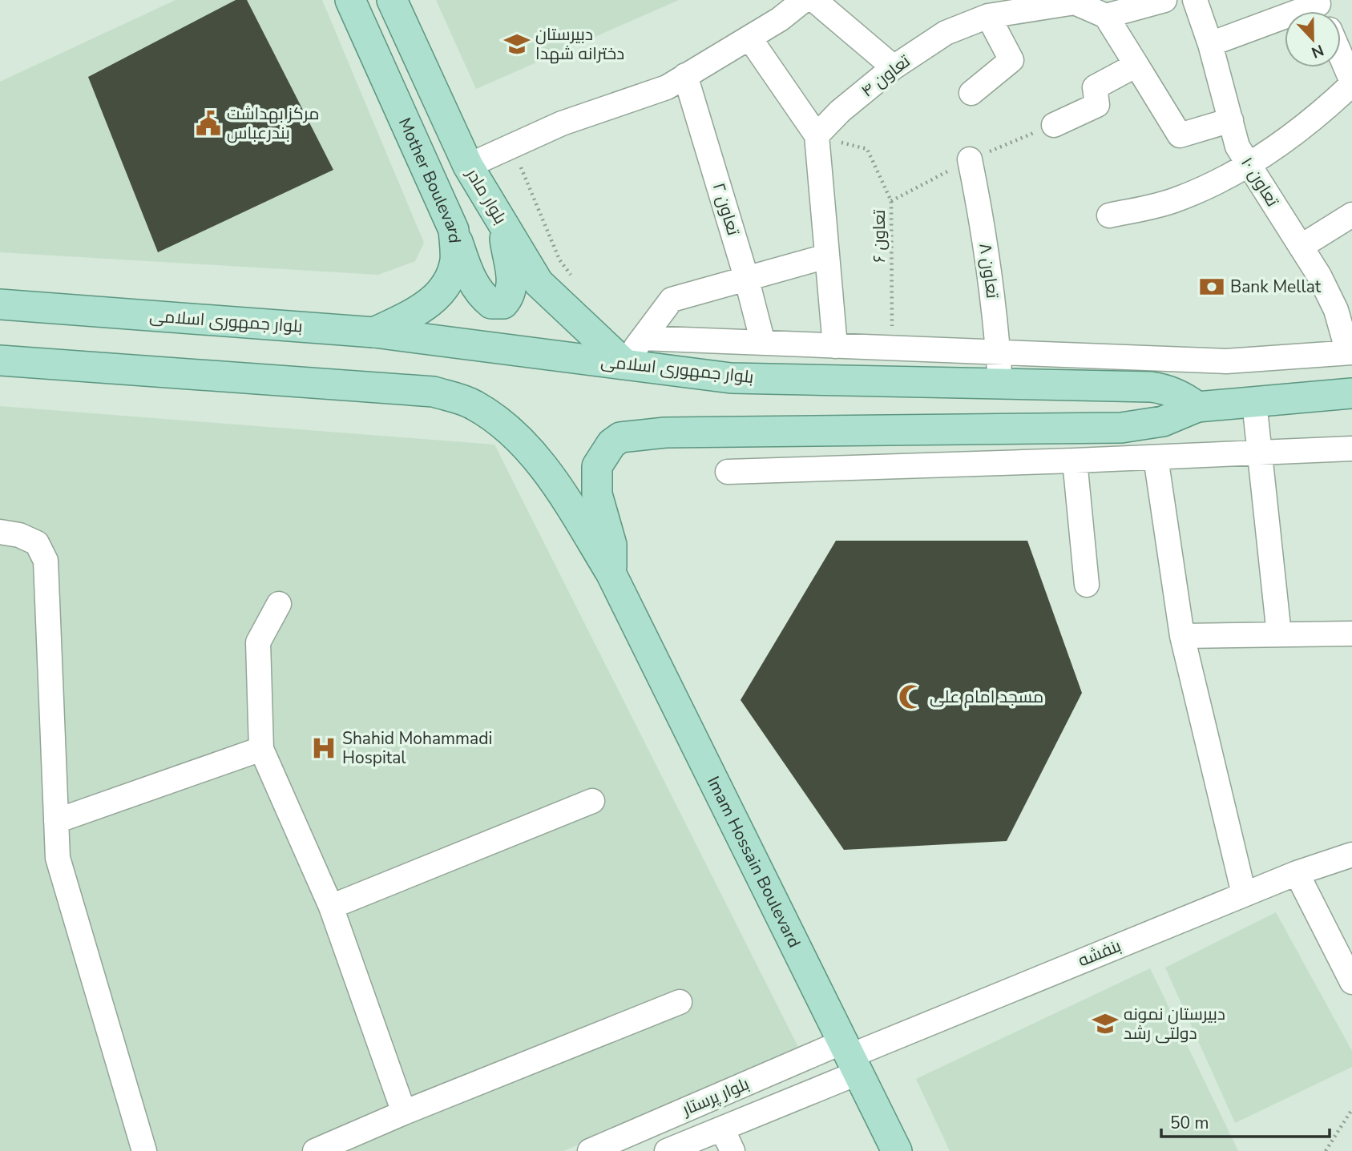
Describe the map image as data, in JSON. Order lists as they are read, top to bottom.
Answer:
{
  "streets": {
    "main road": [
      "Mother Boulevard",
      "بلوار مادر",
      "بلوار جمهوری اسلامی",
      "Imam Hossain Boulevard"
    ],
    "street": [
      "تعاون ۴",
      "تعاون ۱۰",
      "تعاون ۲",
      "تعاون ۸",
      "بنفشه",
      "بلوار پرستار"
    ],
    "path": ["تعاون ۶"]
  },
  "crossings": [
    ["تعاون ۴", "تعاون ۶"],
    ["Mother Boulevard", "بلوار جمهوری اسلامی"],
    ["بلوار مادر", "بلوار جمهوری اسلامی"],
    ["تعاون ۸", "بلوار جمهوری اسلامی"],
    ["Imam Hossain Boulevard", "بنفشه"],
    ["Imam Hossain Boulevard", "بلوار پرستار"],
    ["بنفشه", "بلوار پرستار"]
  ],
  "places": {
    "school or university": ["دبیرستان دخترانه شهدا", "دبیرستان نمونه دولتی رشد"],
    "public building": ["مرکز بهداشت بندرعباس"],
    "bank": ["Bank Mellat"],
    "mosque": ["مسجد امام علی"],
    "hospital": ["Shahid Mohammadi Hospital"]
  },
  "scale_bar": "50 m",
  "north": "bottom"
}
